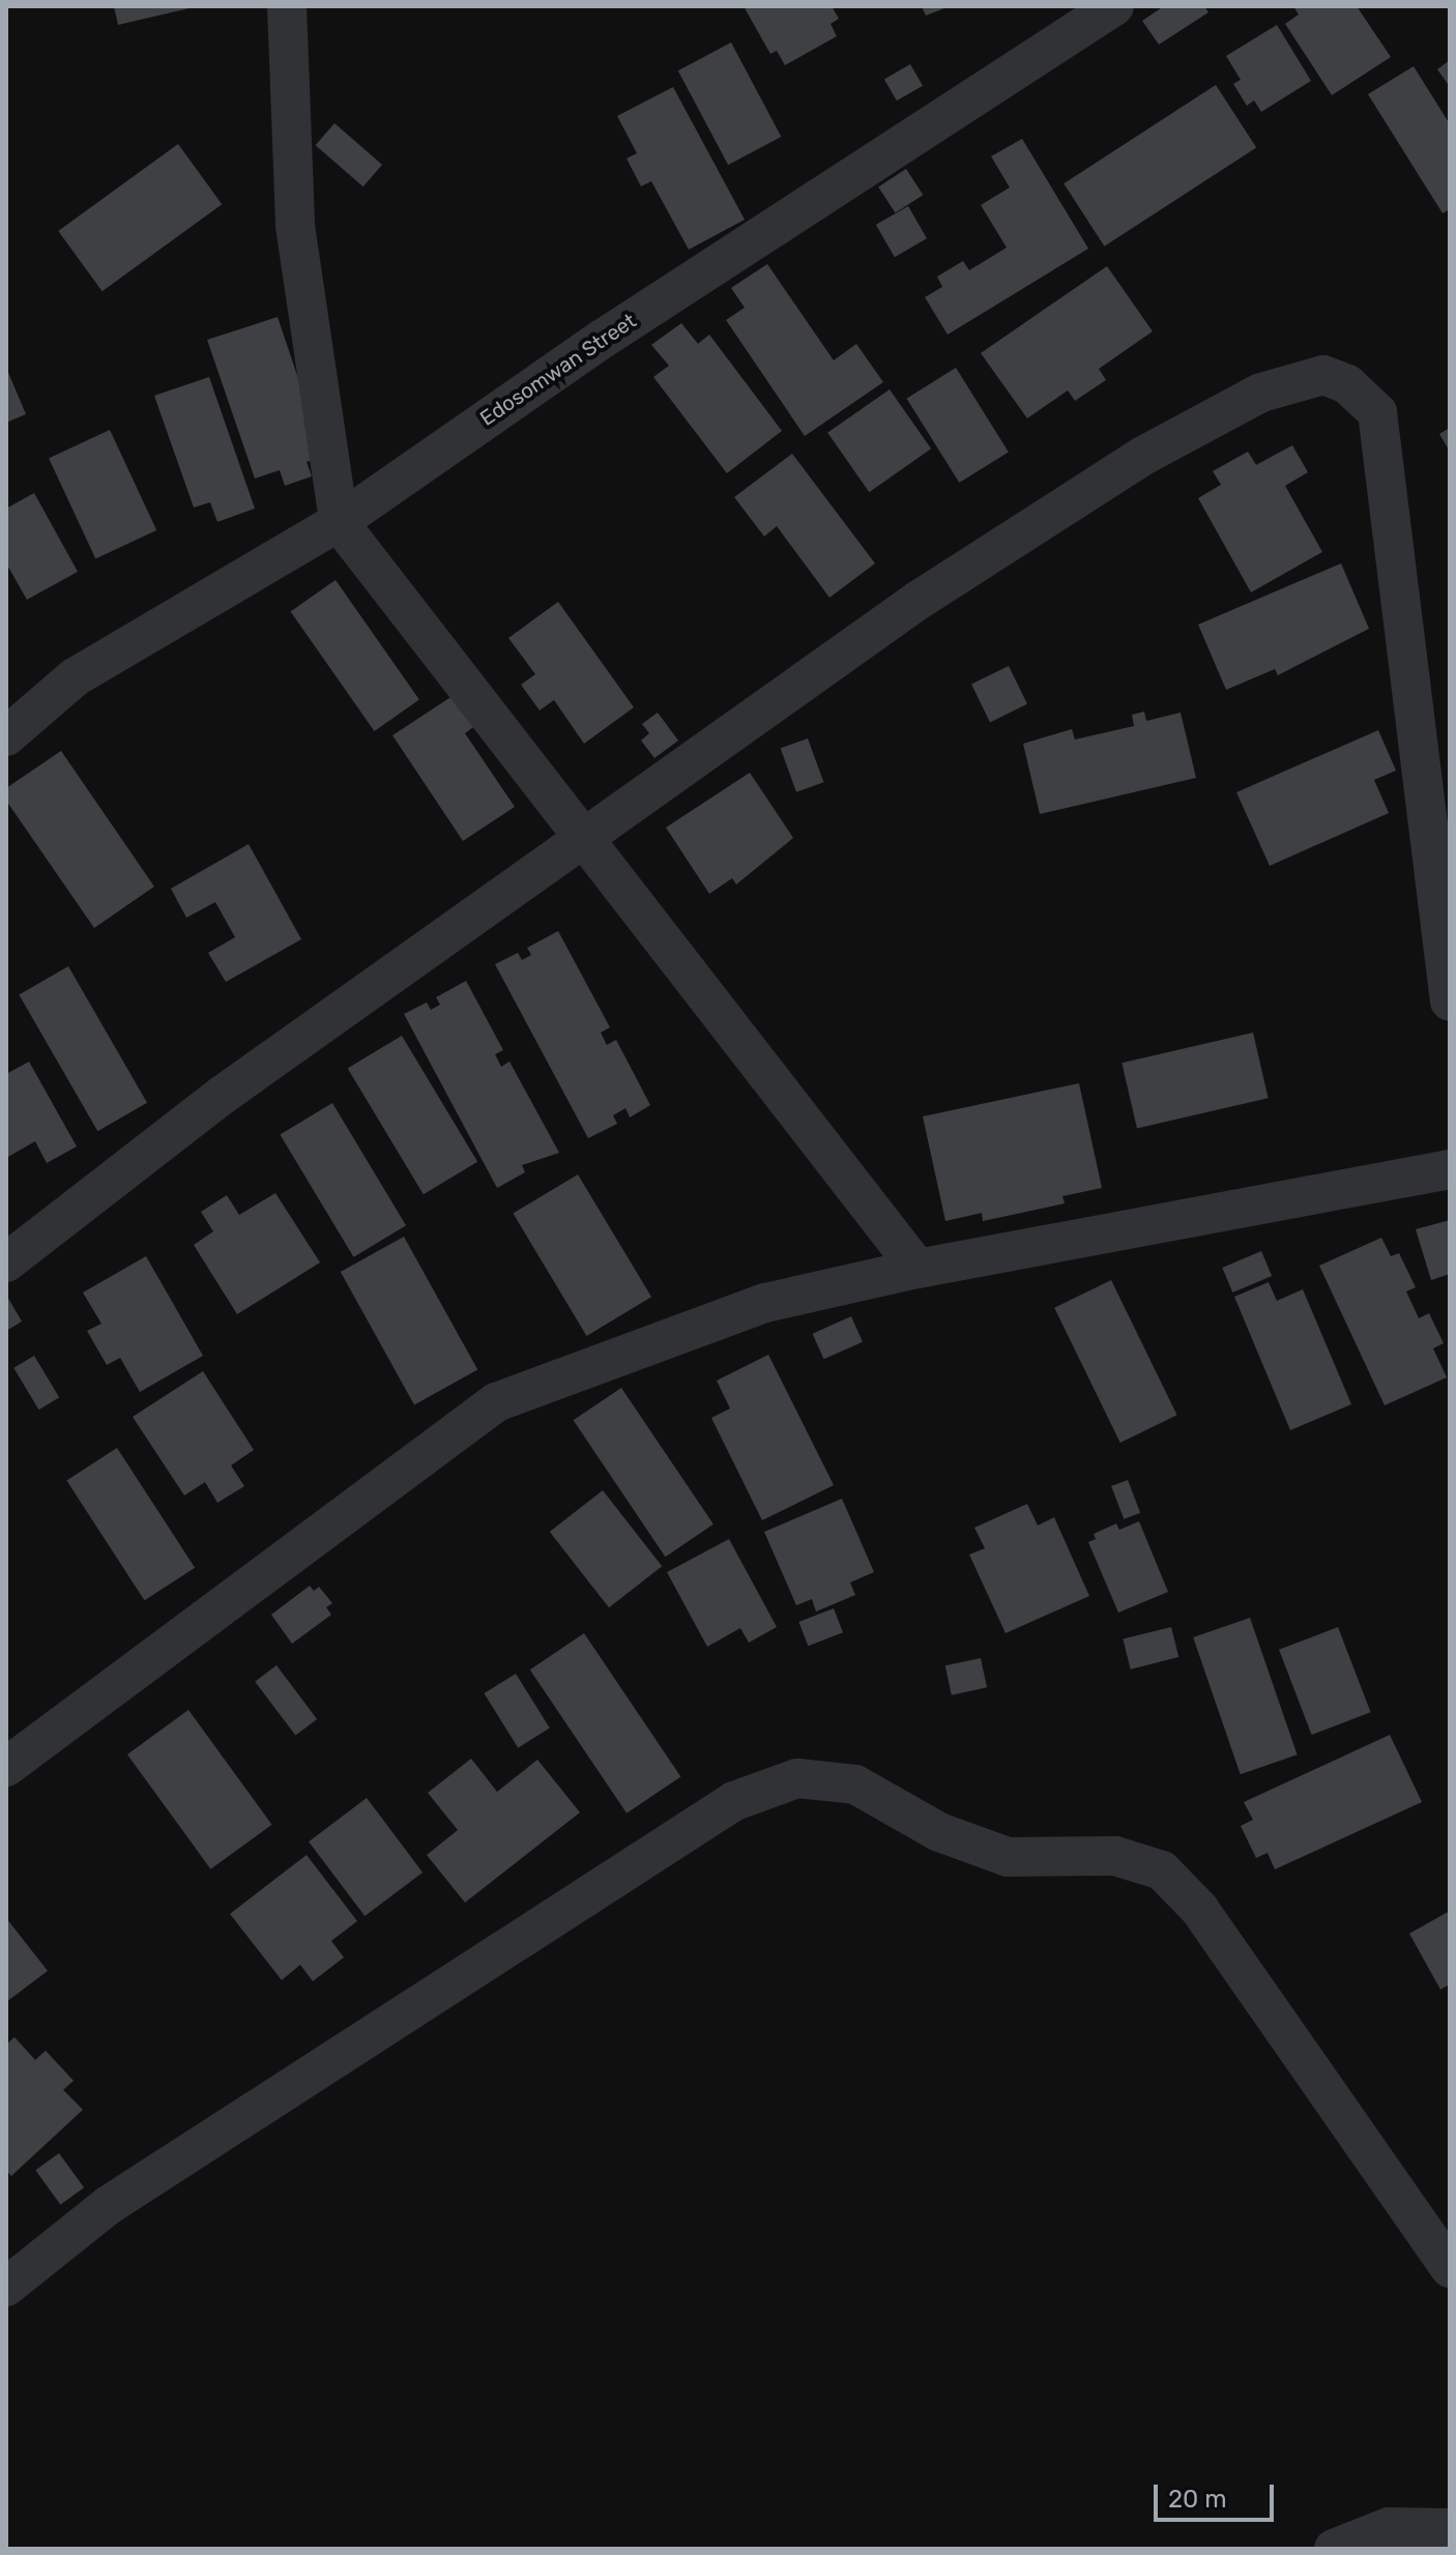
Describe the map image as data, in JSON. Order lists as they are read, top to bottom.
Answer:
{
  "streets": {
    "street": ["Edosomwan Street"]
  },
  "scale_bar": "20 m"
}
